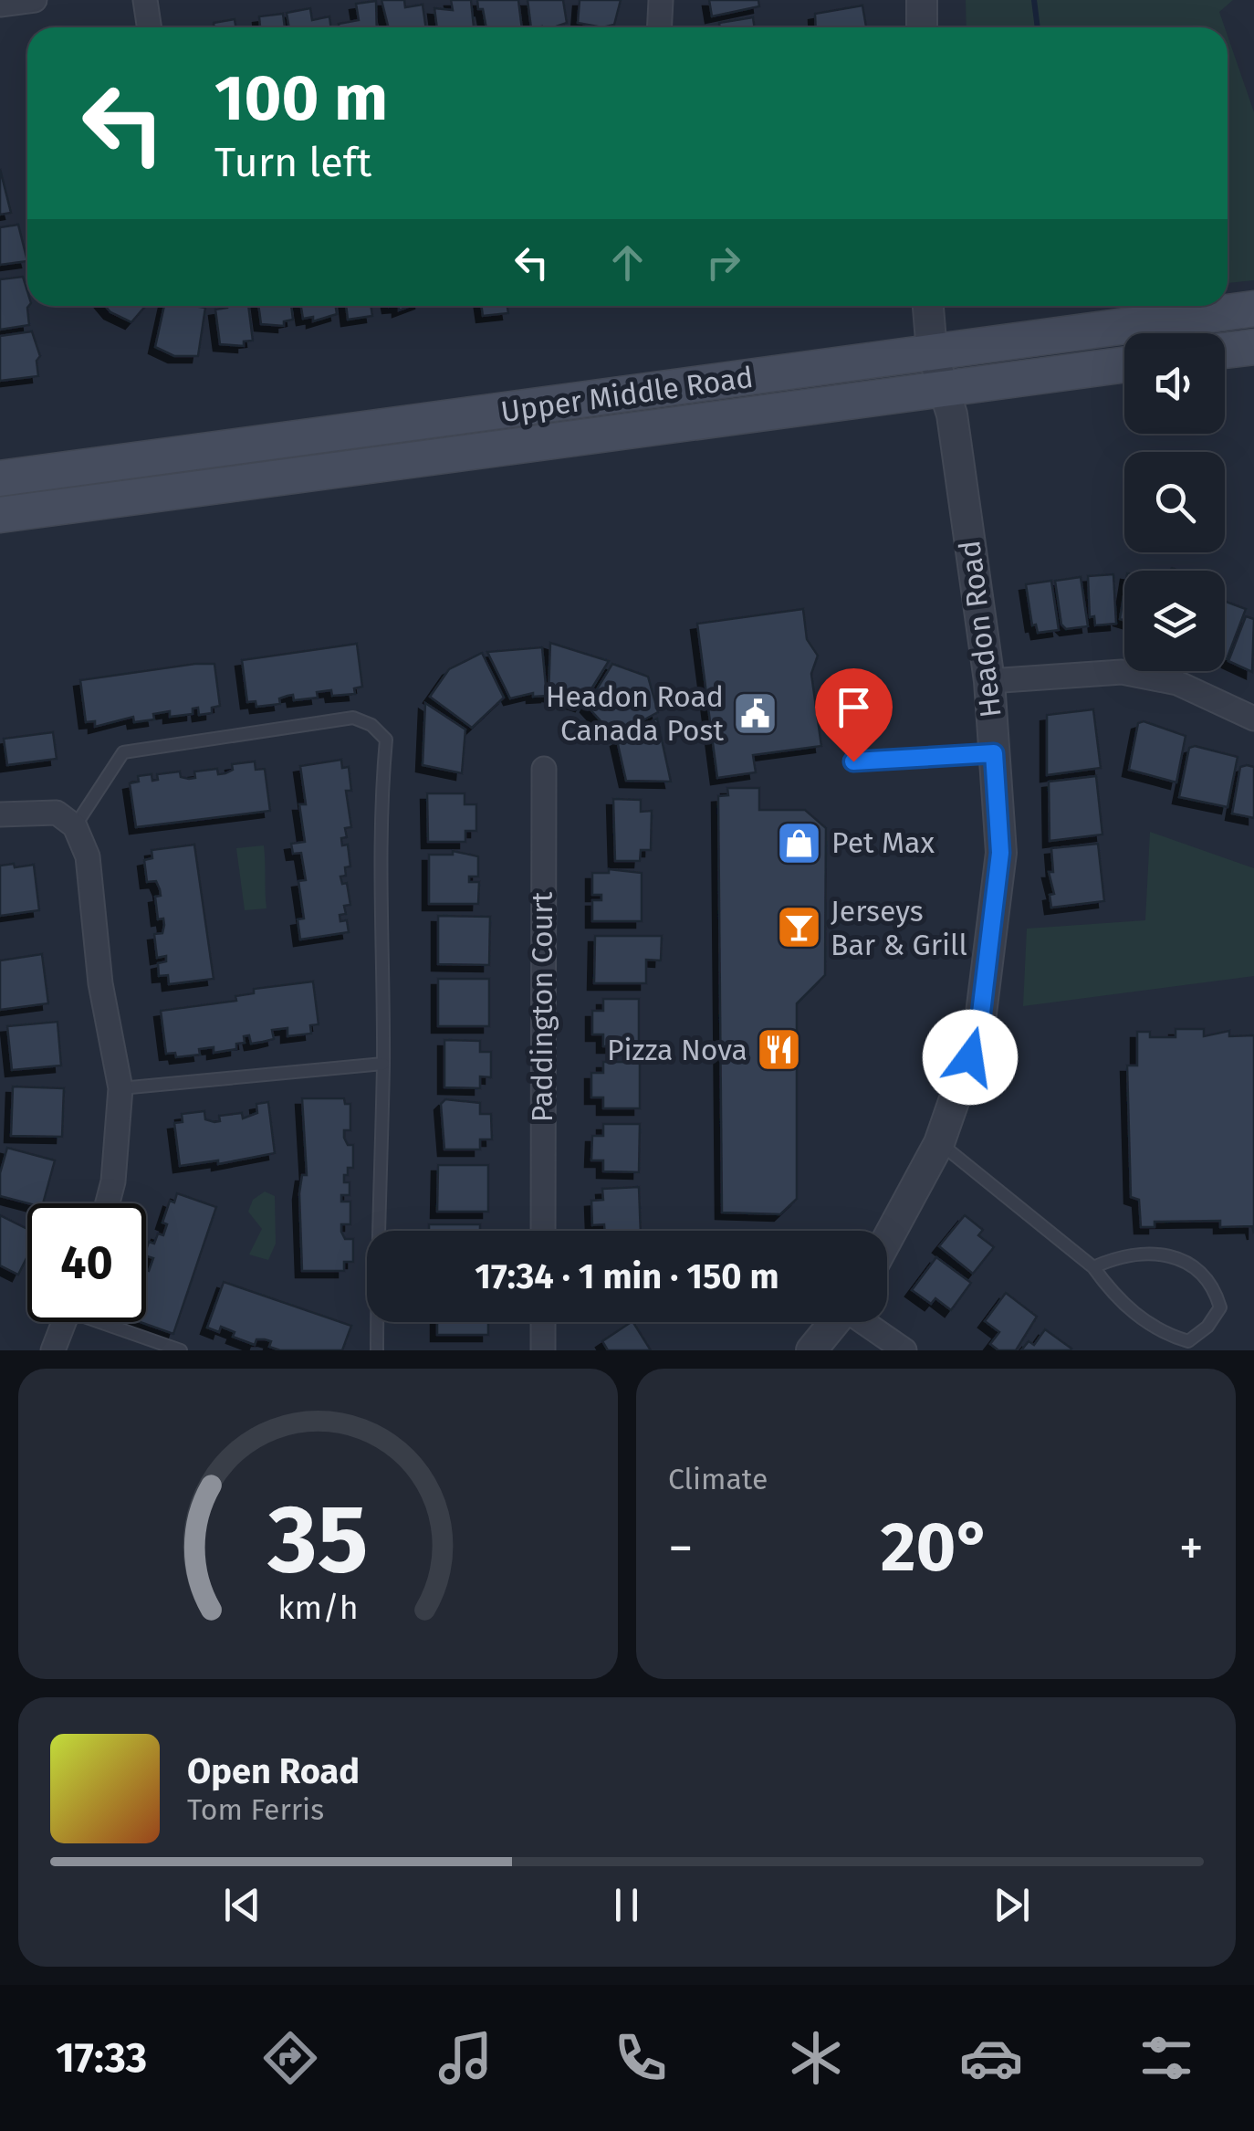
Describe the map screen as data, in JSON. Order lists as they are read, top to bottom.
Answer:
{
  "streets": {
    "main road": ["Upper Middle Road"],
    "street": ["Headon Road", "Paddington Court"]
  },
  "crossings": [
    ["Upper Middle Road", "Headon Road"]
  ],
  "places": {
    "public building": ["Headon Road Canada Post"],
    "shop": ["Pet Max"],
    "bar": ["Jerseys Bar & Grill"],
    "restaurant": ["Pizza Nova"]
  },
  "page": {
    "turn": ["100 m", "Turn left"],
    "limit": "40",
    "trip": "17:34 · 1 min · 150 m",
    "tile": "Climate",
    "heat": ["−", "20°", "+"],
    "song": ["Open Road", "Tom Ferris"],
    "tabs": "17:33",
    "gauge": ["35", "km/h"]
  }
}
